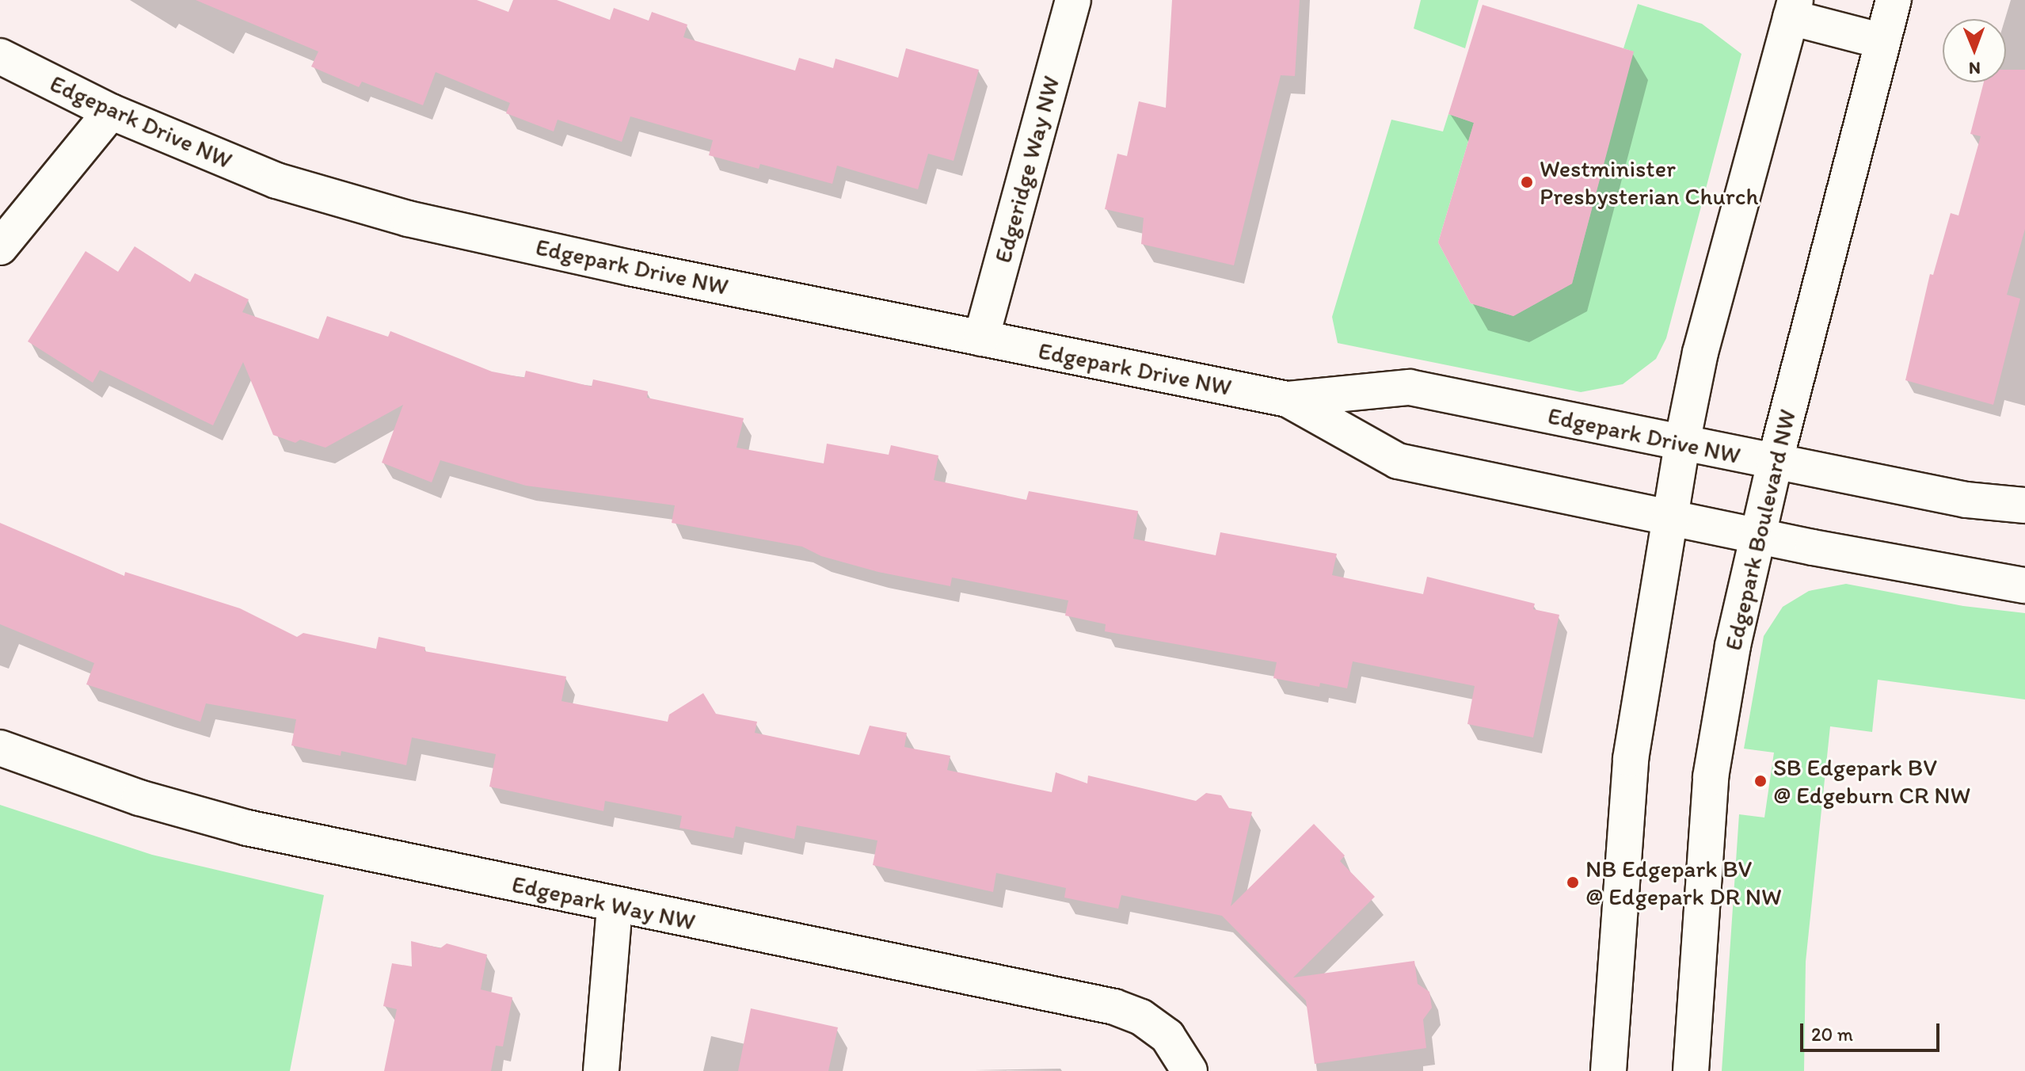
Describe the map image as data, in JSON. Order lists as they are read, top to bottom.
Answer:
{
  "streets": {
    "street": [
      "Edgepark Drive NW",
      "Edgeridge Way NW",
      "Edgepark Boulevard NW",
      "Edgepark Way NW"
    ]
  },
  "crossings": [
    ["Edgepark Drive NW", "Edgeridge Way NW"],
    ["Edgepark Drive NW", "Edgepark Boulevard NW"]
  ],
  "places": ["Westminister Presbysterian Church", "SB Edgepark BV @ Edgeburn CR NW", "NB Edgepark BV @ Edgepark DR NW"],
  "scale_bar": "20 m",
  "north": "bottom"
}
